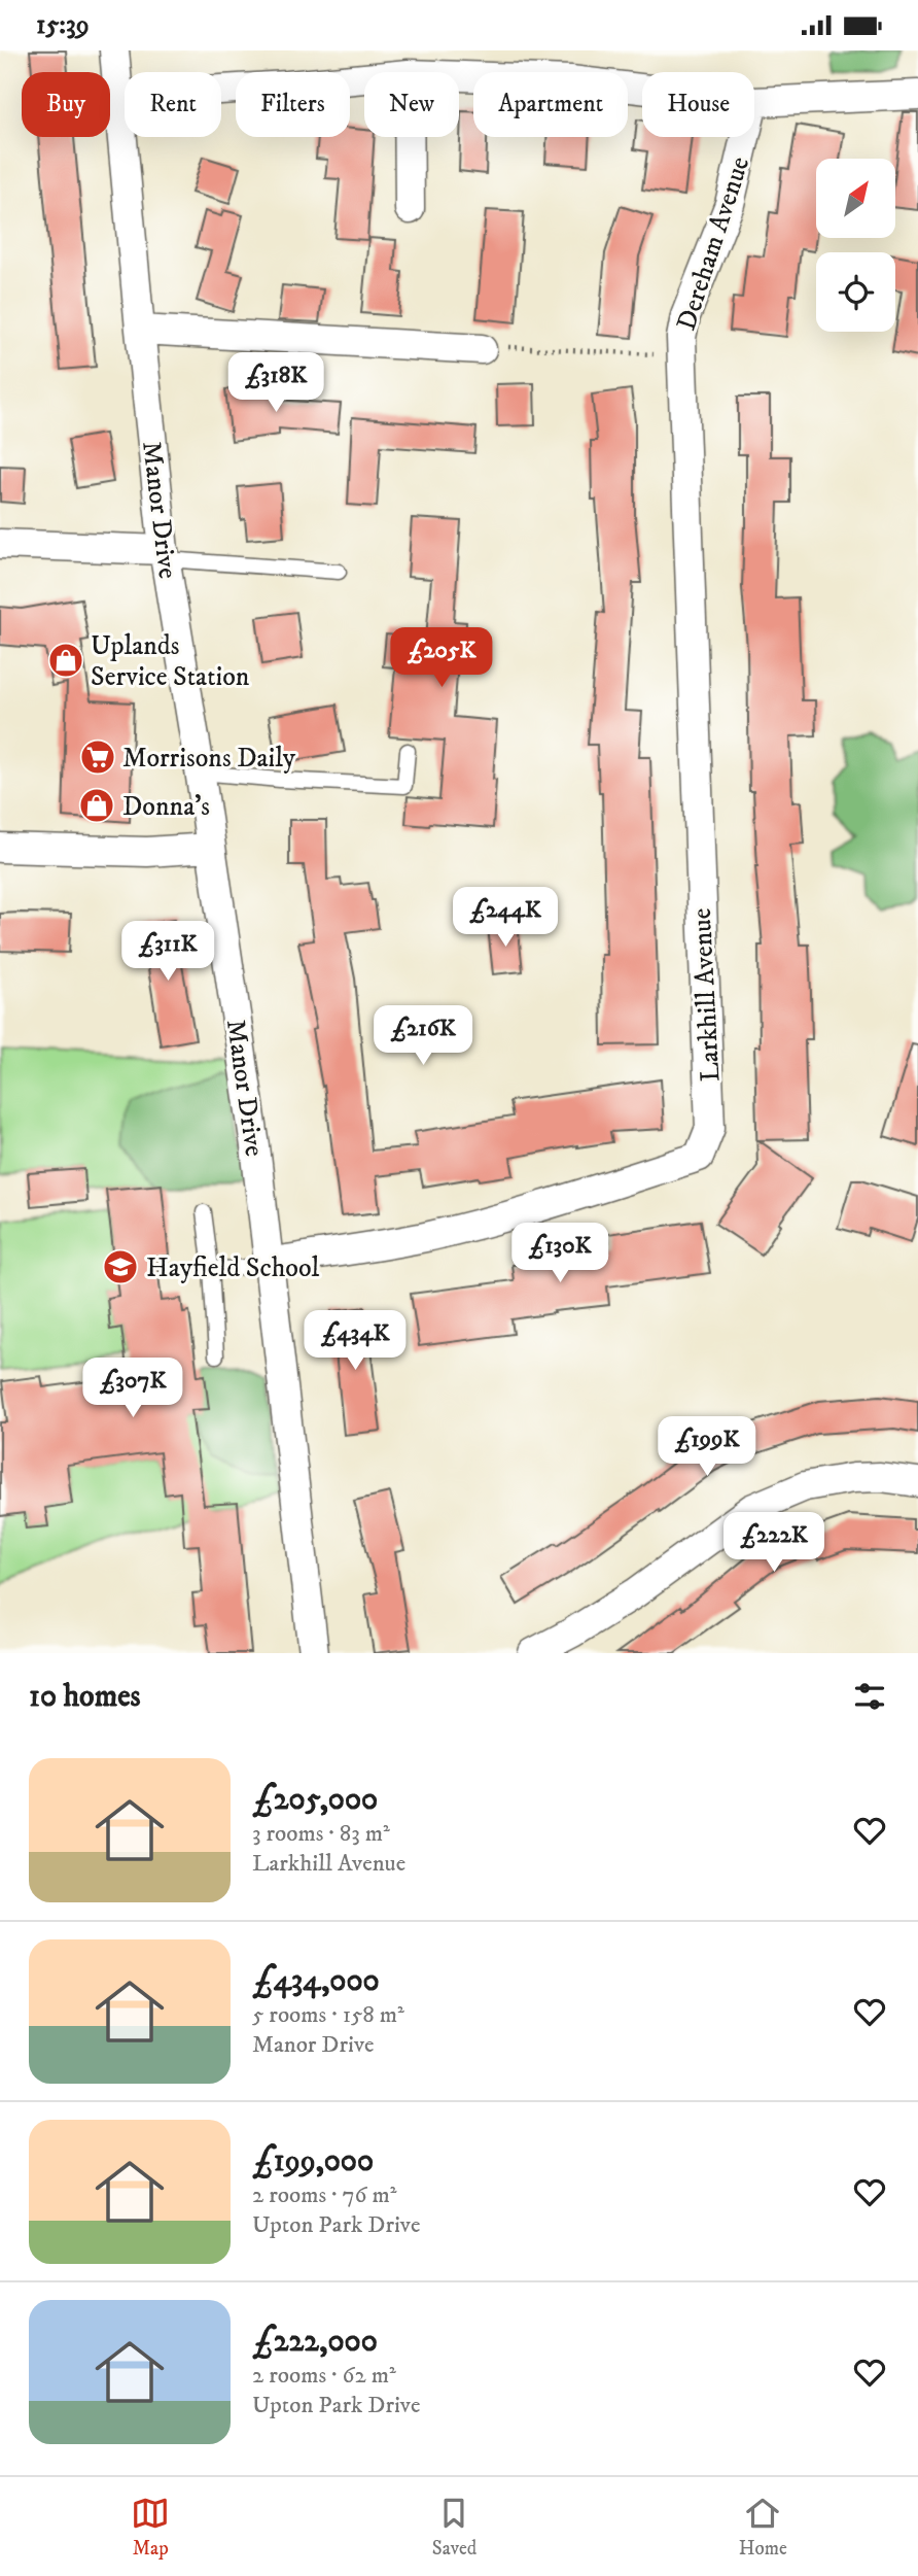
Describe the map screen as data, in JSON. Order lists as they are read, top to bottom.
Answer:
{
  "streets": {
    "street": ["Dereham Avenue", "Manor Drive", "Larkhill Avenue"]
  },
  "crossings": [
    ["Dereham Avenue", "Larkhill Avenue"],
    ["Manor Drive", "Larkhill Avenue"]
  ],
  "places": {
    "shop": ["Uplands Service Station", "Donna's"],
    "supermarket": ["Morrisons Daily"],
    "school or university": ["Hayfield School"]
  },
  "north": "top right",
  "page": {
    "status": "15:39",
    "chip": [
      "Buy",
      "Rent",
      "Filters",
      "New",
      "Apartment",
      "House"
    ],
    "price": [
      "£318K",
      "£205K",
      "£244K",
      "£311K",
      "£216K",
      "£130K",
      "£434K",
      "£307K",
      "£199K",
      "£222K"
    ],
    "heading": "10 homes",
    "list": [
      {
        "name": "£205,000",
        "note": "3 rooms · 83 m² · Larkhill Avenue"
      },
      {
        "name": "£434,000",
        "note": "5 rooms · 158 m² · Manor Drive"
      },
      {
        "name": "£199,000",
        "note": "2 rooms · 76 m² · Upton Park Drive"
      },
      {
        "name": "£222,000",
        "note": "2 rooms · 62 m² · Upton Park Drive"
      }
    ],
    "tabs": ["Map", "Saved", "Home"]
  }
}
